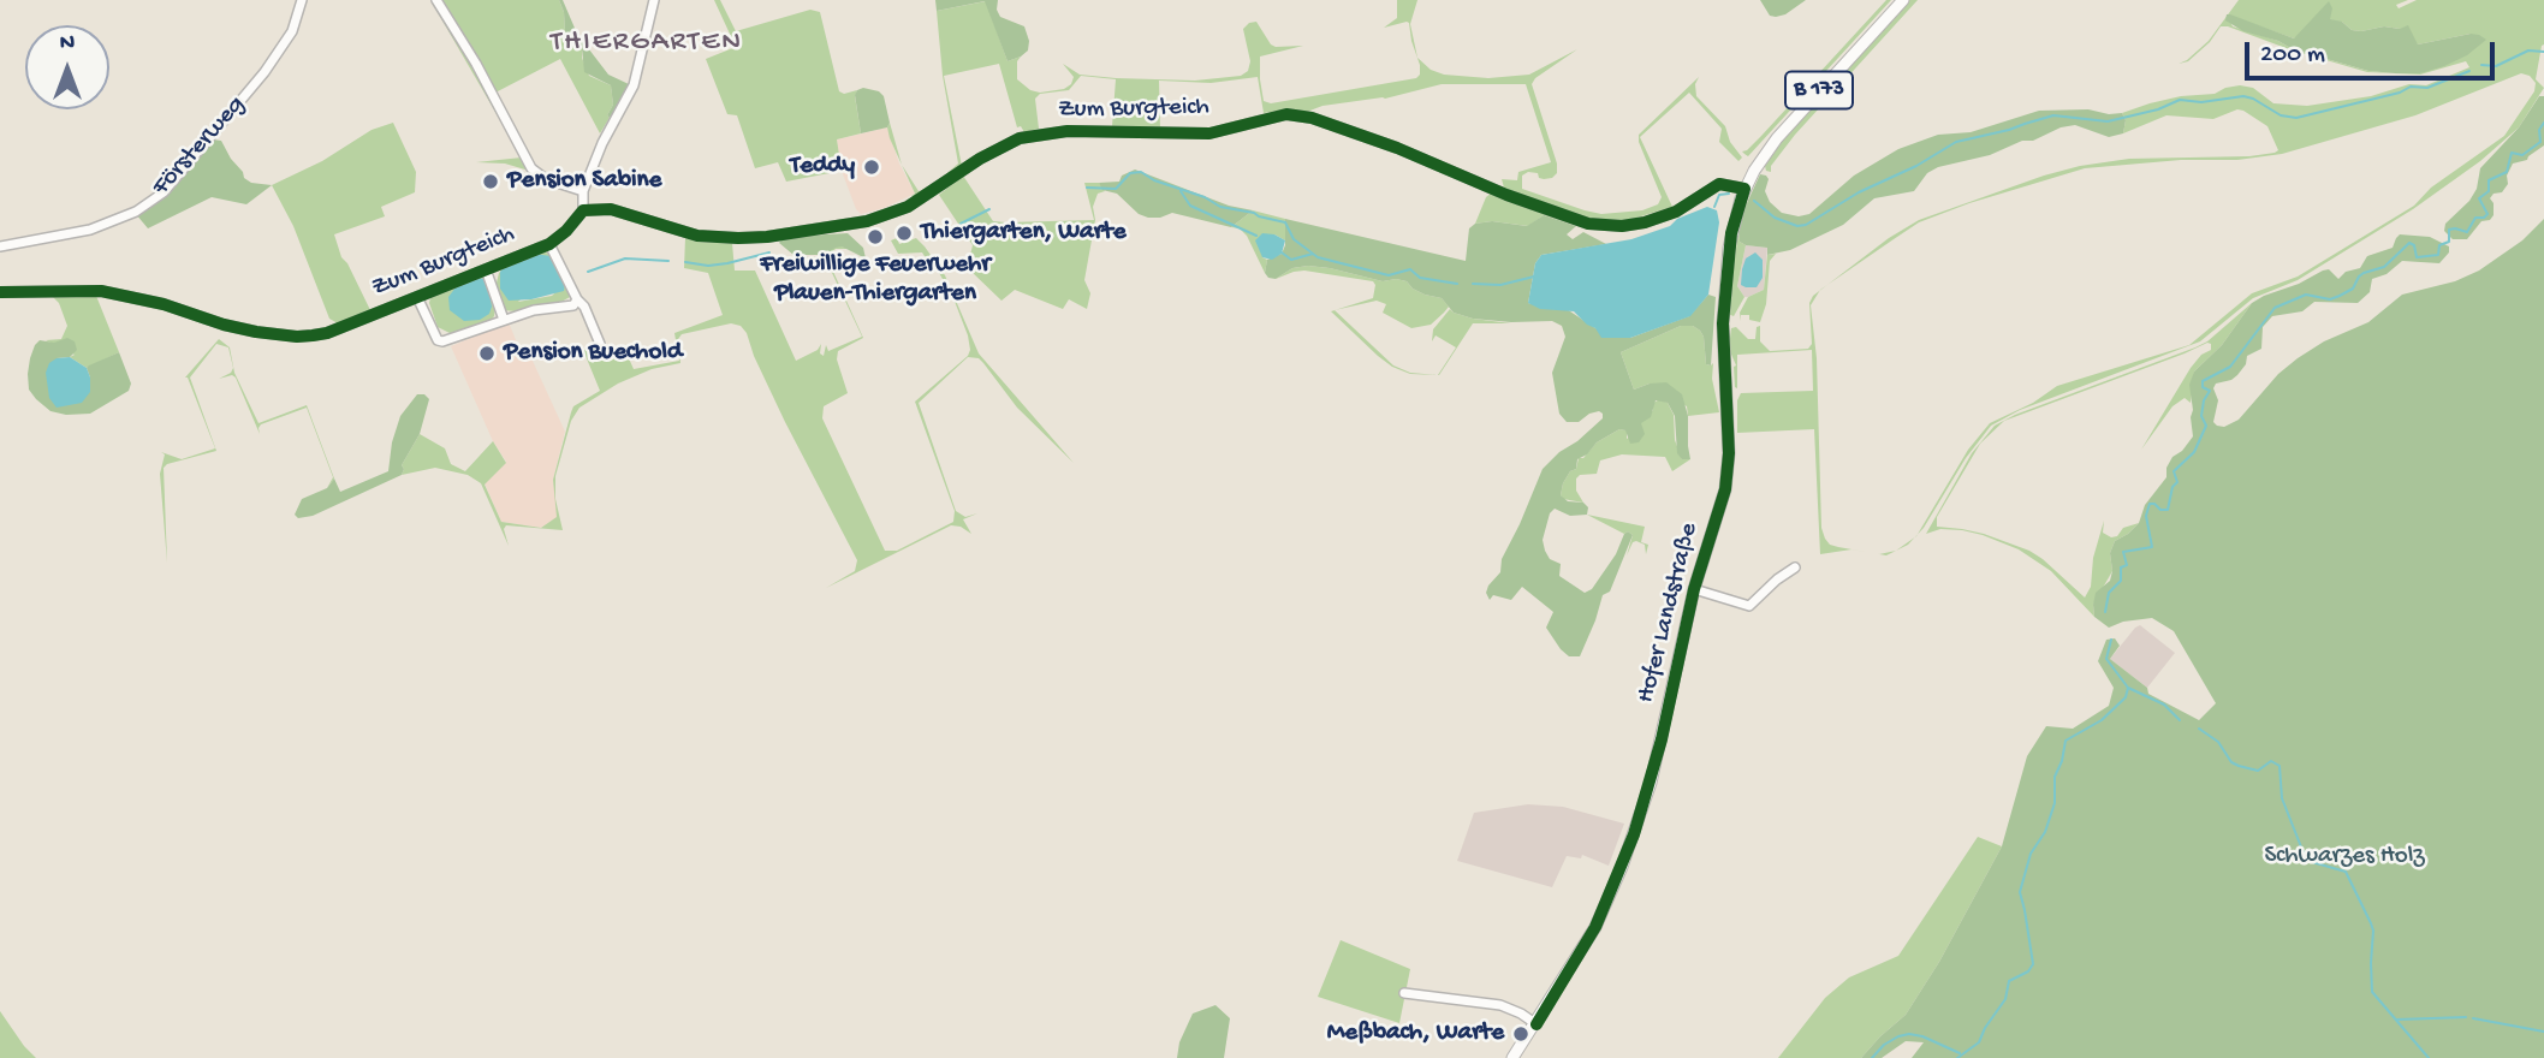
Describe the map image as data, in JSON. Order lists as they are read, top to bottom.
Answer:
{
  "streets": {
    "main road": ["B 173", "Hofer Landstraße"],
    "street": ["Zum Burgteich", "Försterweg"]
  },
  "crossings": [
    ["Zum Burgteich", "Hofer Landstraße"]
  ],
  "districts": ["THIERGARTEN"],
  "parks": ["Schwarzes Holz"],
  "places": [
    "Teddy",
    "Pension Sabine",
    "Thiergarten, Warte",
    "Freiwillige Feuerwehr Plauen-Thiergarten",
    "Pension Buechold",
    "Meßbach, Warte"
  ],
  "scale_bar": "200 m",
  "north": "top"
}
